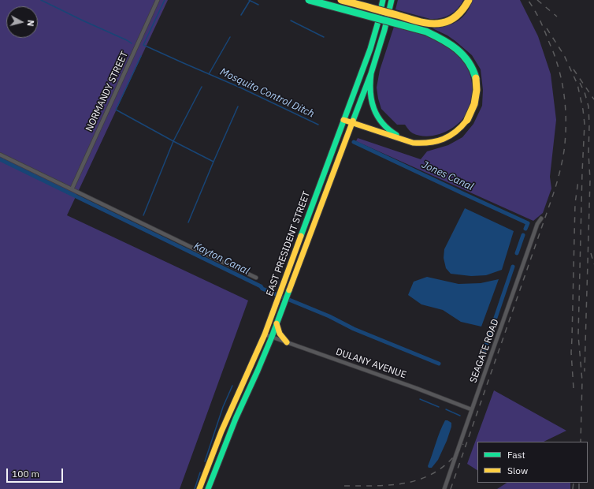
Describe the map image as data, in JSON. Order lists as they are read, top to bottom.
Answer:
{
  "streets": {
    "main road": ["EAST PRESIDENT STREET"],
    "street": ["NORMANDY STREET", "SEAGATE ROAD", "DULANY AVENUE"]
  },
  "crossings": [
    ["EAST PRESIDENT STREET", "DULANY AVENUE"],
    ["SEAGATE ROAD", "DULANY AVENUE"]
  ],
  "water": ["Mosquito Control Ditch", "Jones Canal", "Kayton Canal"],
  "legend": ["Fast", "Slow"],
  "scale_bar": "100 m",
  "north": "right"
}
